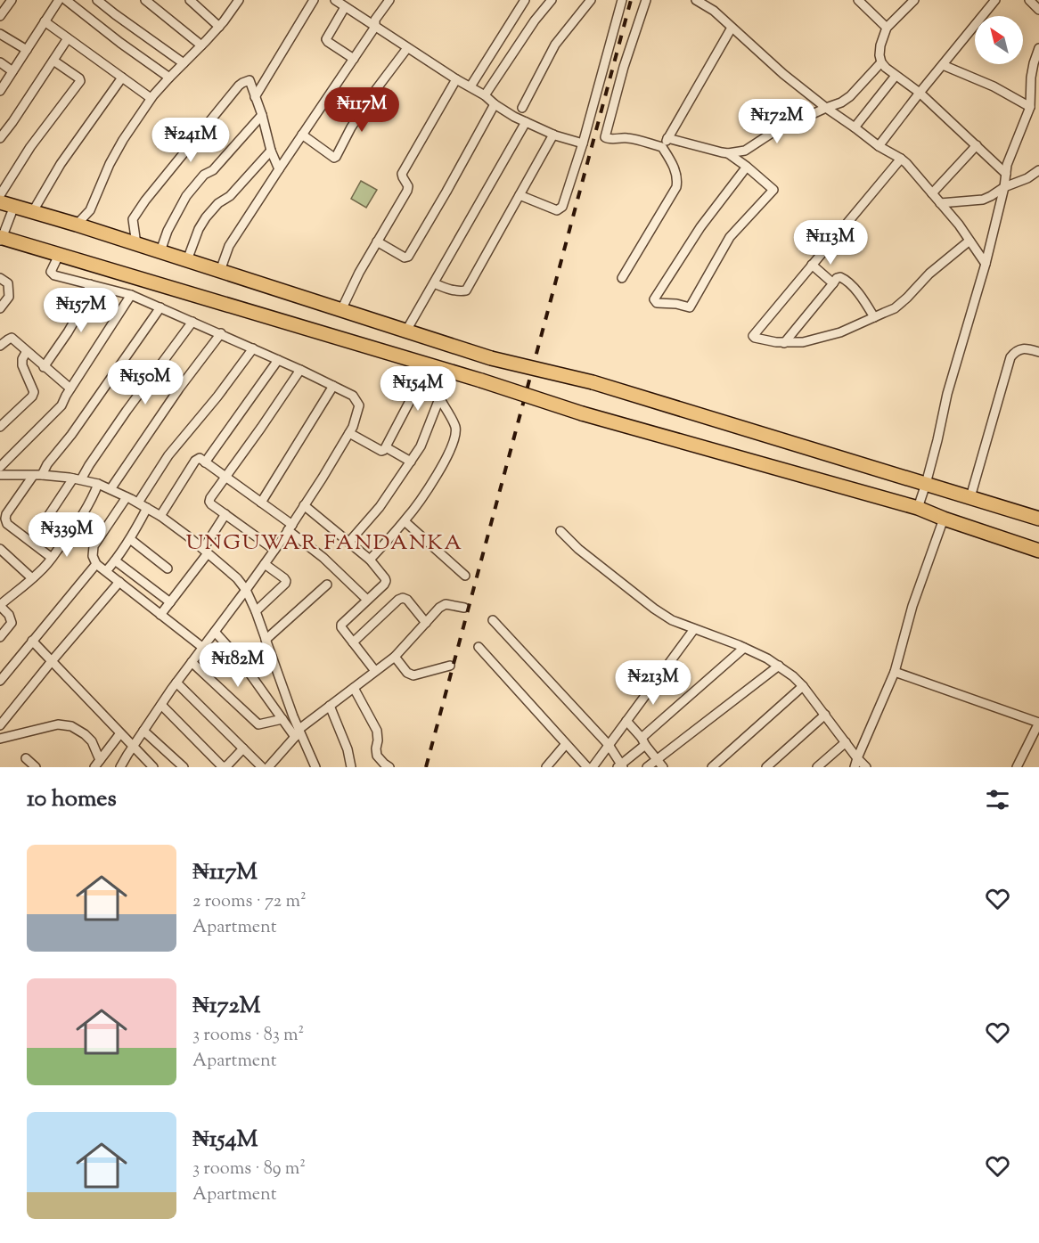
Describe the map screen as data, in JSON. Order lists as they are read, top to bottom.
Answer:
{
  "districts": ["UNGUWAR FANDANKA"],
  "north": "top left",
  "page": {
    "price": [
      "₦117M",
      "₦172M",
      "₦241M",
      "₦113M",
      "₦157M",
      "₦150M",
      "₦154M",
      "₦339M",
      "₦182M",
      "₦213M"
    ],
    "heading": "10 homes",
    "list": [
      {
        "name": "₦117M",
        "note": "2 rooms · 72 m² · Apartment"
      },
      {
        "name": "₦172M",
        "note": "3 rooms · 83 m² · Apartment"
      },
      {
        "name": "₦154M",
        "note": "3 rooms · 89 m² · Apartment"
      }
    ]
  }
}
